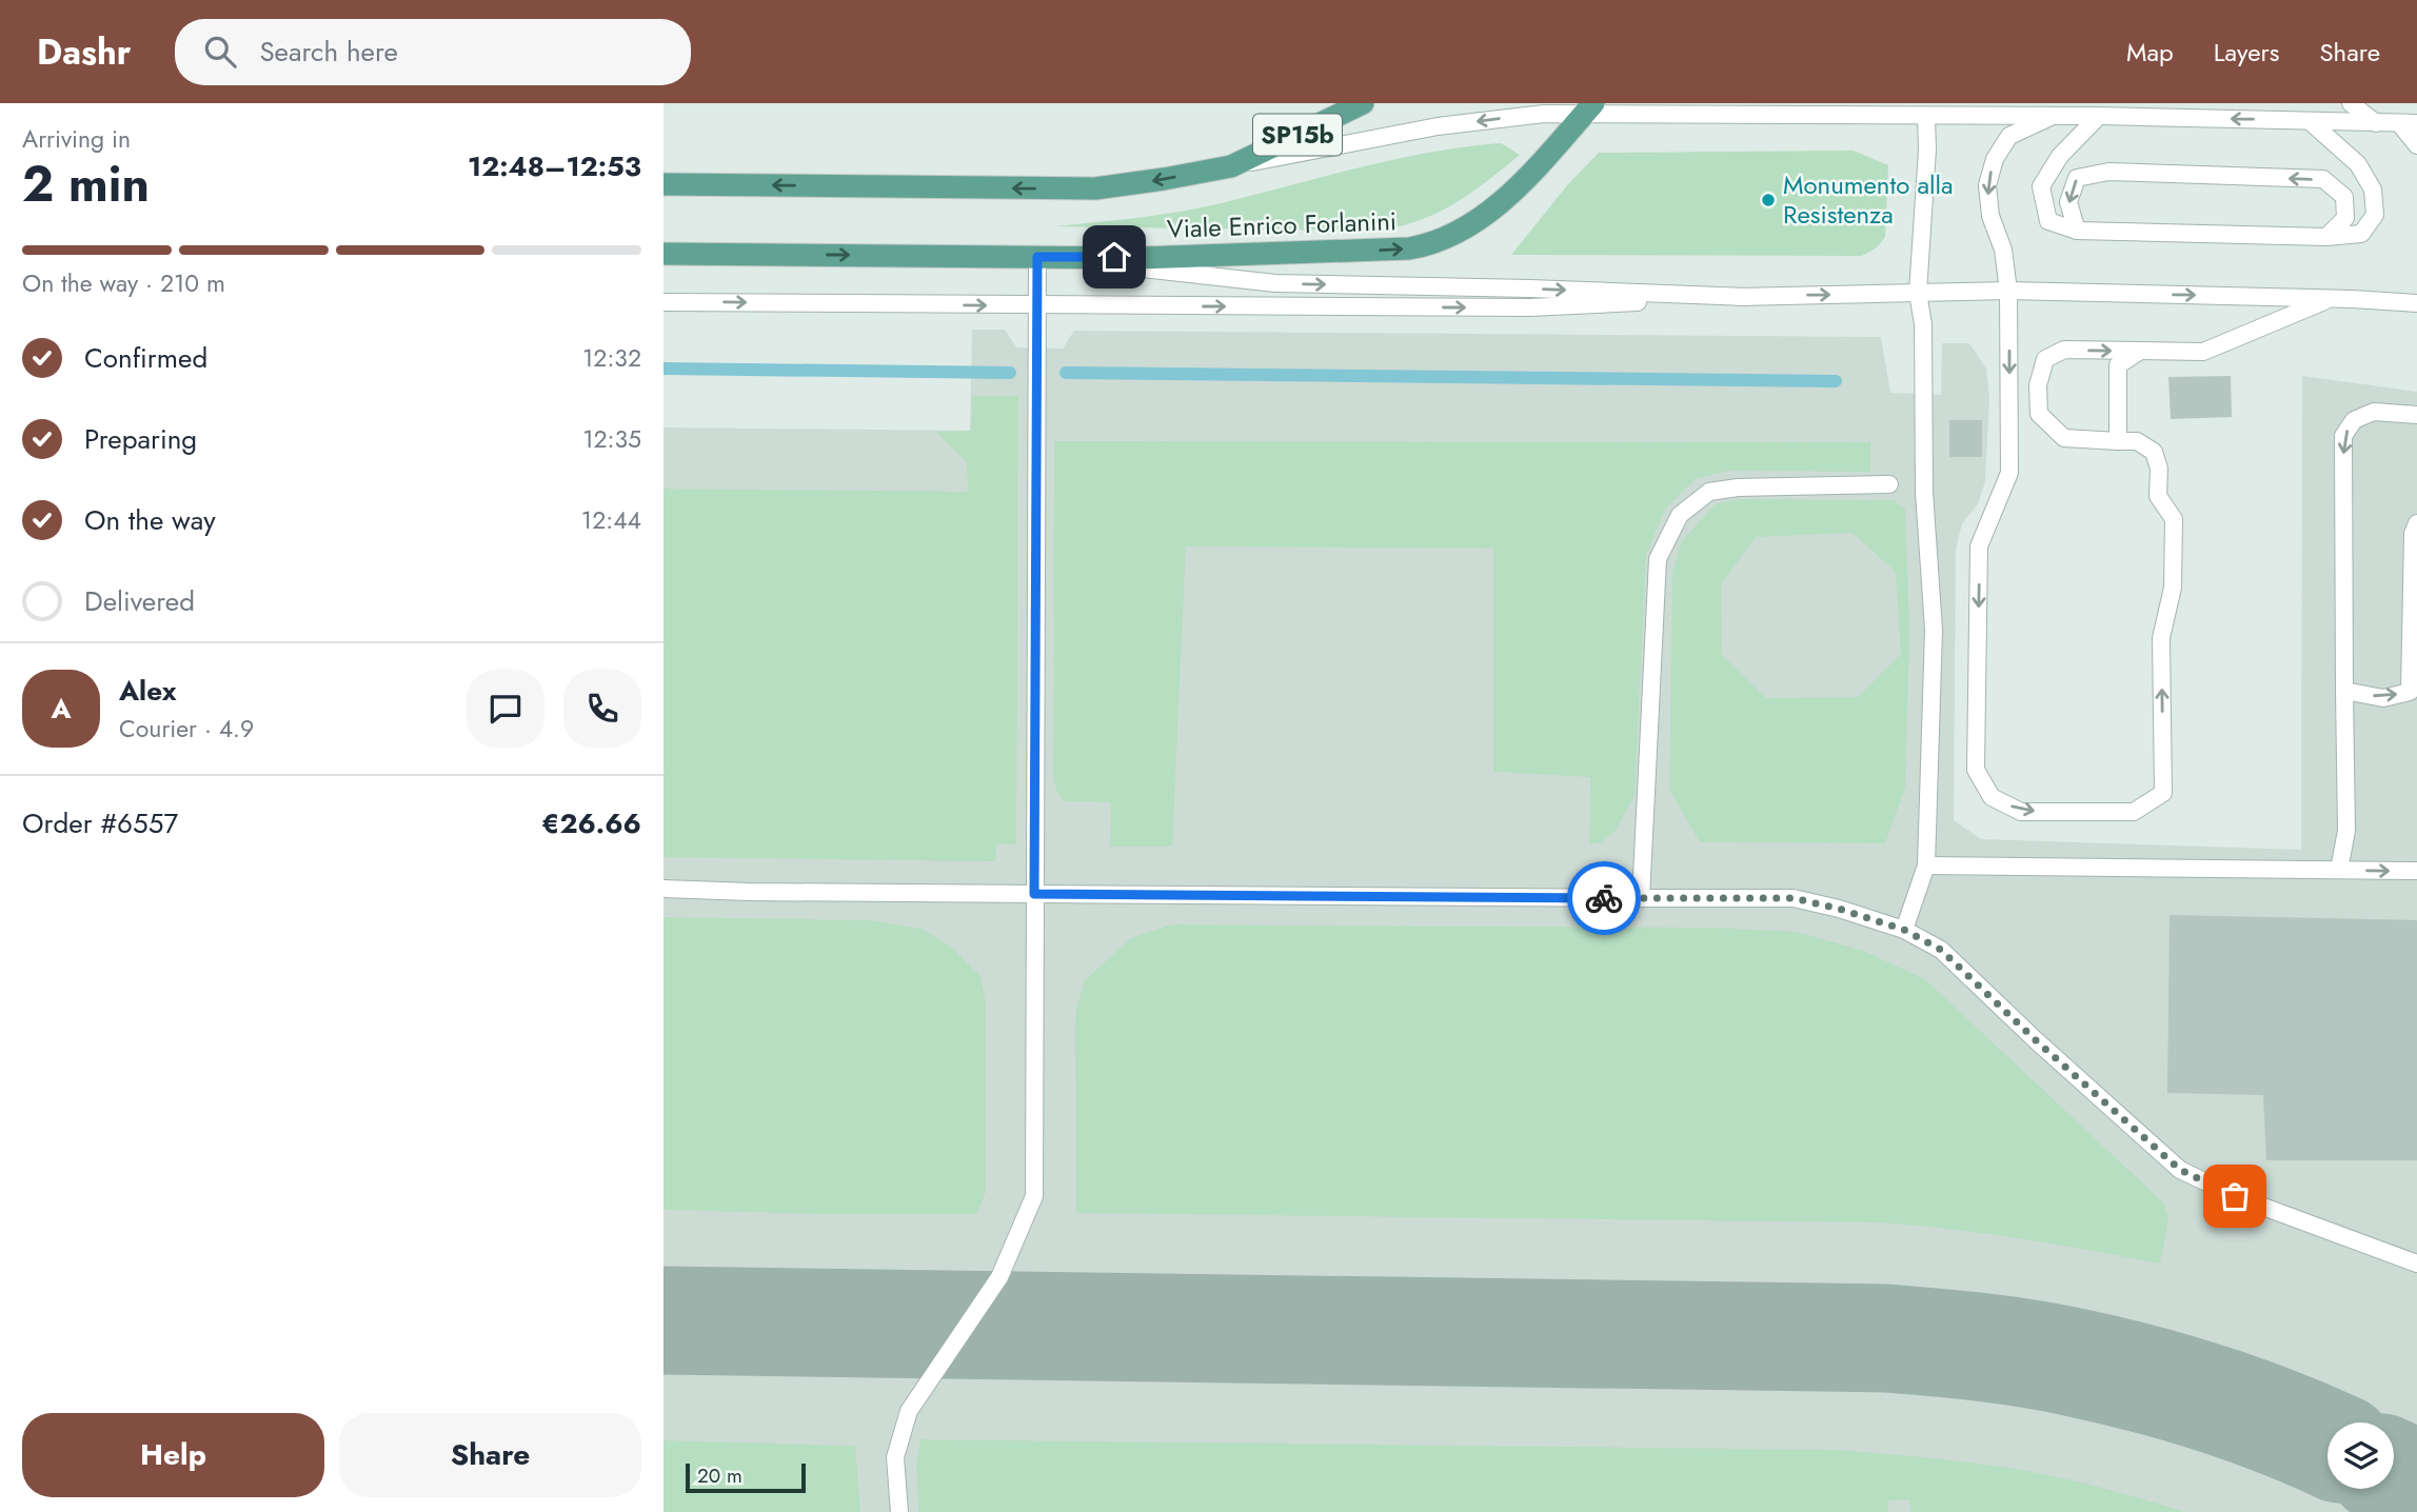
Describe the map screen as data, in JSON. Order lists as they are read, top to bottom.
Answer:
{
  "streets": {
    "main road": ["SP15b", "Viale Enrico Forlanini"]
  },
  "crossings": [
    ["SP15b", "Viale Enrico Forlanini"]
  ],
  "places": ["Monumento alla Resistenza"],
  "scale_bar": "20 m",
  "page": {
    "header": "Dashr",
    "search": "Search here",
    "nav": ["Map", "Layers", "Share"],
    "heading": ["2 min", "Arriving in", "12:48–12:53"],
    "panel": [
      "Alex",
      "Courier · 4.9",
      "Order #6557",
      "€26.66"
    ],
    "bar": "On the way · 210 m",
    "list": [
      ["Confirmed", "12:32"],
      ["Preparing", "12:35"],
      ["On the way", "12:44"],
      "Delivered"
    ],
    "round": "A",
    "buttons": ["Help", "Share"],
    "scale": "20 m"
  }
}
